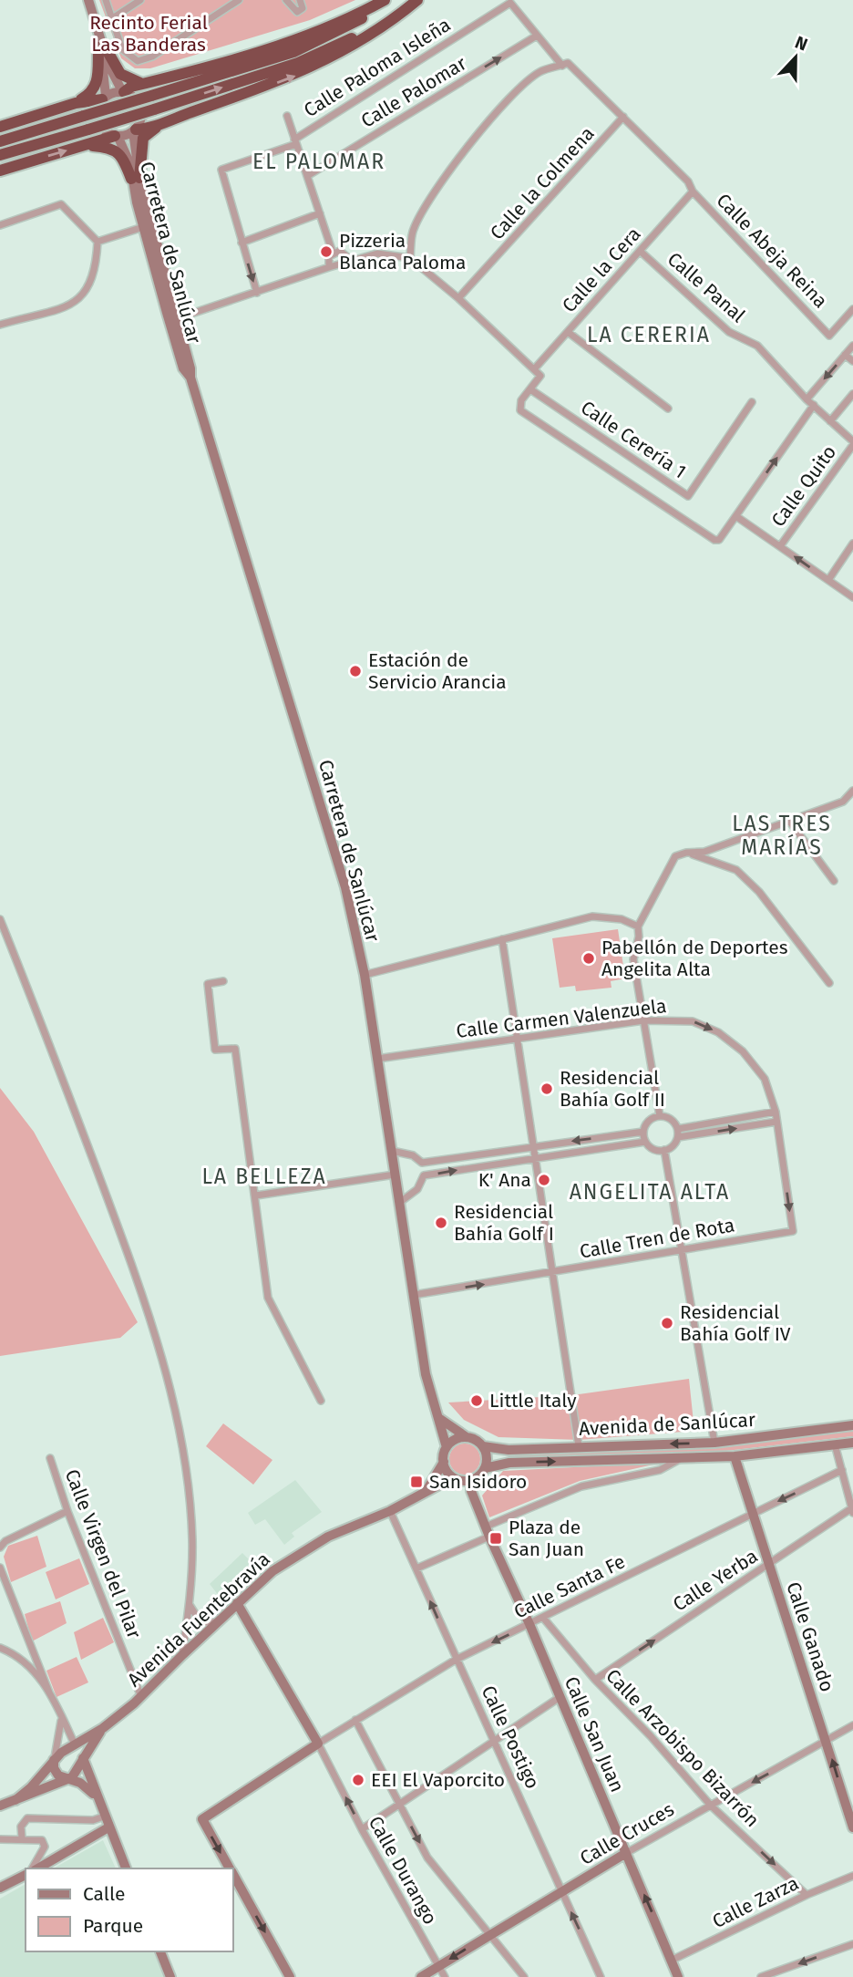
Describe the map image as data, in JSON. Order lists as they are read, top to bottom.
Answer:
{
  "streets": {
    "main road": [
      "Carretera de Sanlúcar",
      "Avenida de Sanlúcar",
      "Avenida Fuentebravía",
      "Calle Ganado",
      "Calle San Juan",
      "Calle Cruces"
    ],
    "street": [
      "Calle Paloma Isleña",
      "Calle Palomar",
      "Calle la Colmena",
      "Calle Abeja Reina",
      "Calle la Cera",
      "Calle Panal",
      "Calle Cerería 1",
      "Calle Quito",
      "Calle Carmen Valenzuela",
      "Calle Tren de Rota",
      "Calle Virgen del Pilar",
      "Calle Yerba",
      "Calle Santa Fe",
      "Calle Postigo",
      "Calle Arzobispo Bizarrón",
      "Calle Durango",
      "Calle Zarza"
    ]
  },
  "crossings": [
    ["Calle Paloma Isleña", "Calle Palomar"],
    ["Calle Abeja Reina", "Calle la Cera"],
    ["Carretera de Sanlúcar", "Calle Carmen Valenzuela"],
    ["Carretera de Sanlúcar", "Calle Tren de Rota"],
    ["Carretera de Sanlúcar", "Avenida de Sanlúcar"],
    ["Carretera de Sanlúcar", "Avenida Fuentebravía"],
    ["Carretera de Sanlúcar", "Calle San Juan"],
    ["Calle la Cera", "Calle Panal"],
    ["Calle Panal", "Calle Quito"],
    ["Calle Carmen Valenzuela", "Calle Tren de Rota"],
    ["Avenida de Sanlúcar", "Avenida Fuentebravía"],
    ["Avenida de Sanlúcar", "Calle Ganado"],
    ["Avenida de Sanlúcar", "Calle San Juan"],
    ["Calle Virgen del Pilar", "Avenida Fuentebravía"],
    ["Calle Yerba", "Calle Ganado"],
    ["Calle Yerba", "Calle Arzobispo Bizarrón"],
    ["Calle Santa Fe", "Calle Ganado"],
    ["Calle Santa Fe", "Calle San Juan"],
    ["Calle Santa Fe", "Calle Postigo"],
    ["Calle Santa Fe", "Calle Arzobispo Bizarrón"],
    ["Calle Santa Fe", "Calle Durango"],
    ["Avenida Fuentebravía", "Calle San Juan"],
    ["Avenida Fuentebravía", "Calle Postigo"],
    ["Calle Ganado", "Calle Cruces"],
    ["Calle San Juan", "Calle Cruces"],
    ["Calle San Juan", "Calle Zarza"],
    ["Calle Postigo", "Calle Cruces"],
    ["Calle Arzobispo Bizarrón", "Calle Cruces"],
    ["Calle Arzobispo Bizarrón", "Calle Zarza"],
    ["Calle Cruces", "Calle Durango"]
  ],
  "one_way": [
    "Calle Palomar",
    "Calle Carmen Valenzuela",
    "Calle Tren de Rota",
    "Calle Yerba",
    "Calle Postigo",
    "Calle Cruces"
  ],
  "districts": [
    "EL PALOMAR",
    "LA CERERIA",
    "LAS TRES MARÍAS",
    "LA BELLEZA",
    "ANGELITA ALTA"
  ],
  "parks": ["Recinto Ferial Las Banderas"],
  "places": {
    "other": [
      "Pizzeria Blanca Paloma",
      "Estación de Servicio Arancia",
      "Pabellón de Deportes Angelita Alta",
      "Residencial Bahía Golf II",
      "K' Ana",
      "Residencial Bahía Golf I",
      "Residencial Bahía Golf IV",
      "Little Italy",
      "EEI El Vaporcito"
    ],
    "transit": ["San Isidoro", "Plaza de San Juan"]
  },
  "legend": ["Calle", "Parque"],
  "north": "top"
}
